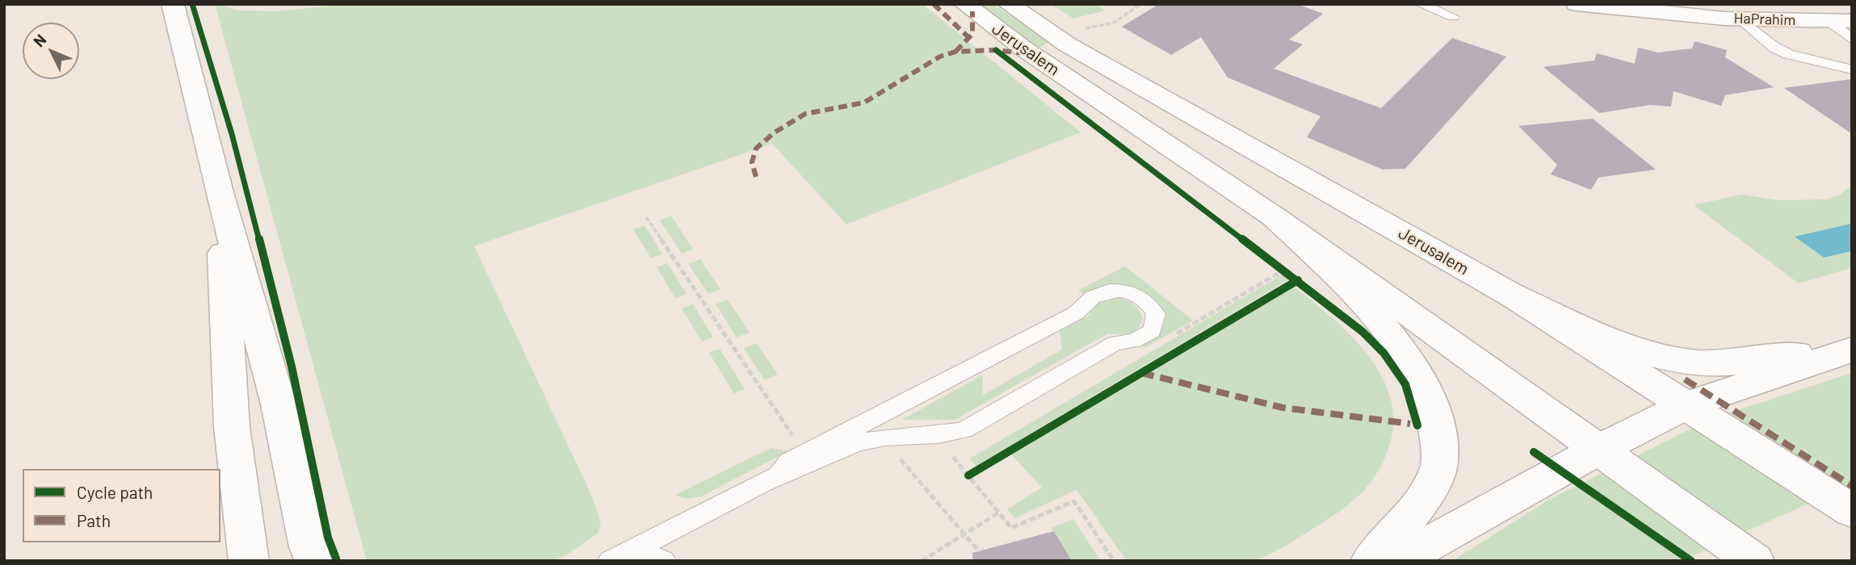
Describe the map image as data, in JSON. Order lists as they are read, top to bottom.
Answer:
{
  "streets": {
    "main road": ["HaPrahim", "Jerusalem"]
  },
  "legend": ["Cycle path", "Path"],
  "north": "top left"
}
